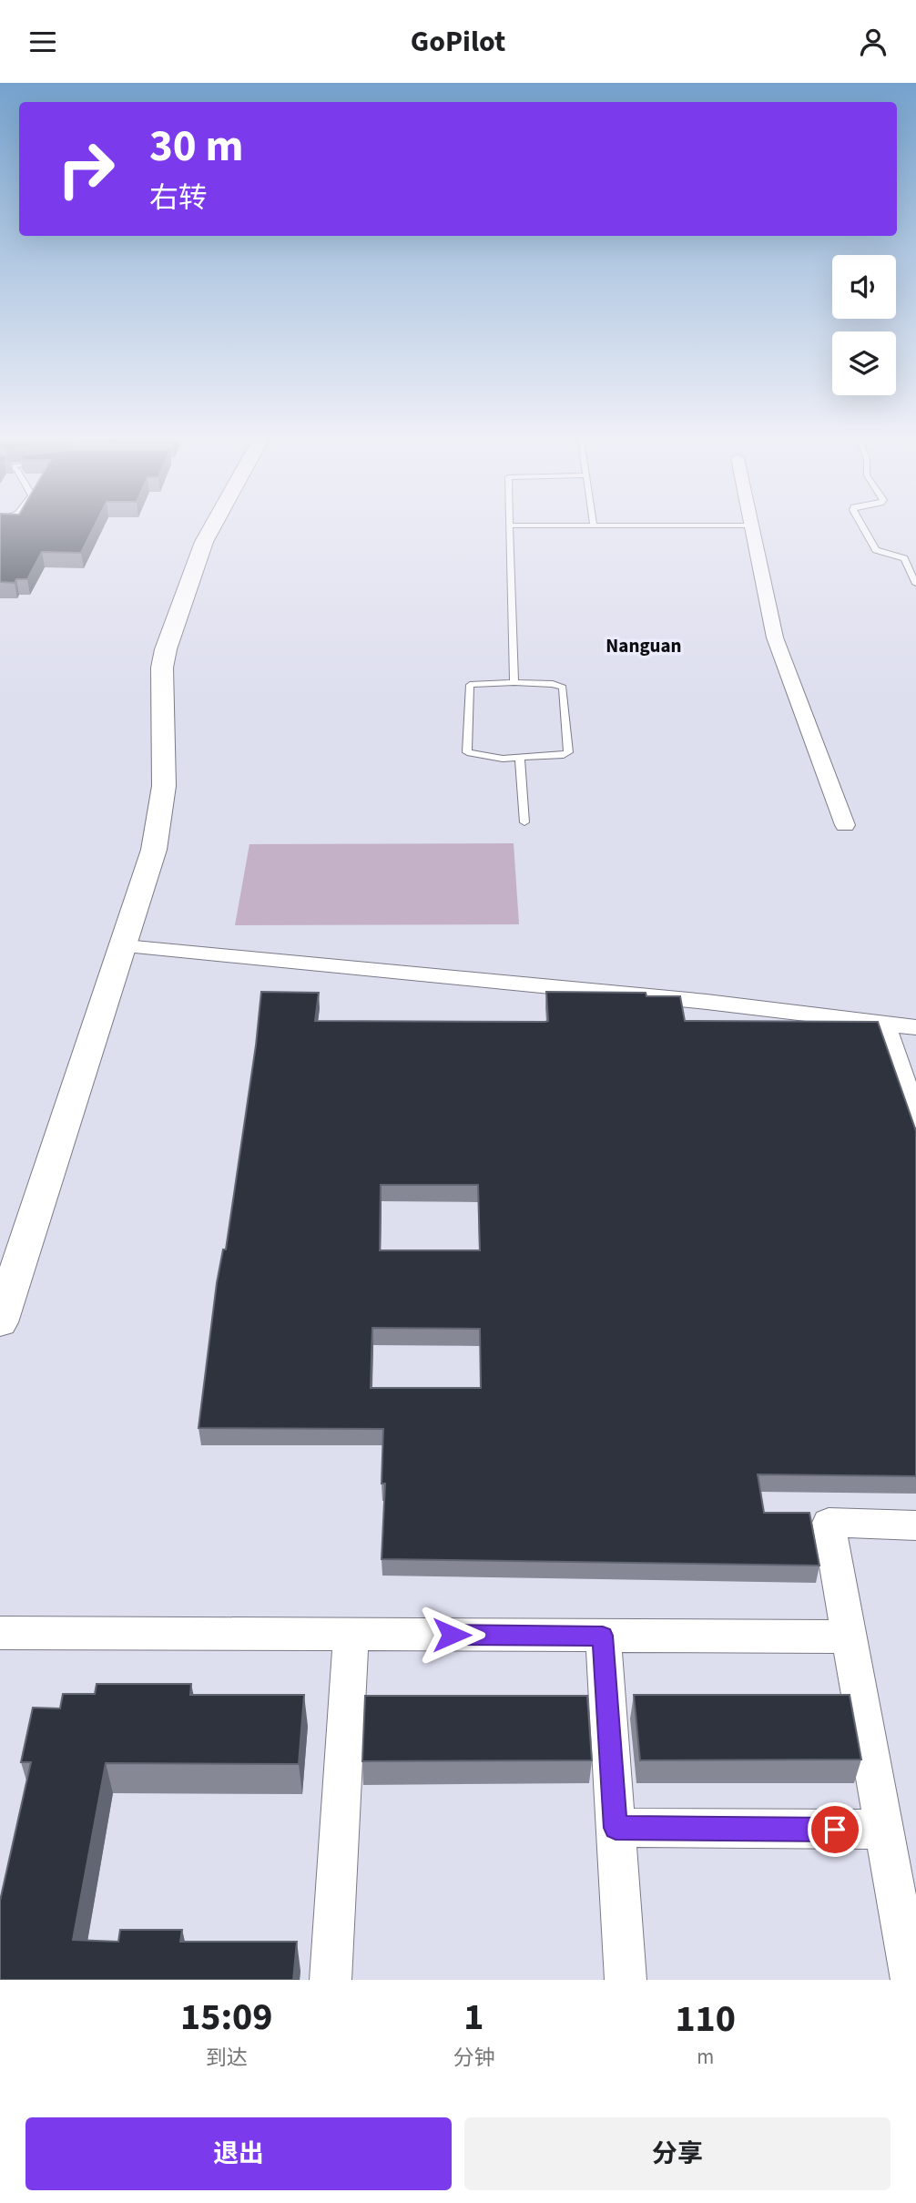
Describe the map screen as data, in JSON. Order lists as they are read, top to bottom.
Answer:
{
  "districts": ["Nanguan"],
  "page": {
    "header": "GoPilot",
    "turn": ["30 m", "右转"],
    "eta": [
      "15:09",
      "到达",
      "1",
      "分钟",
      "110",
      "m"
    ],
    "buttons": ["退出", "分享"]
  }
}
